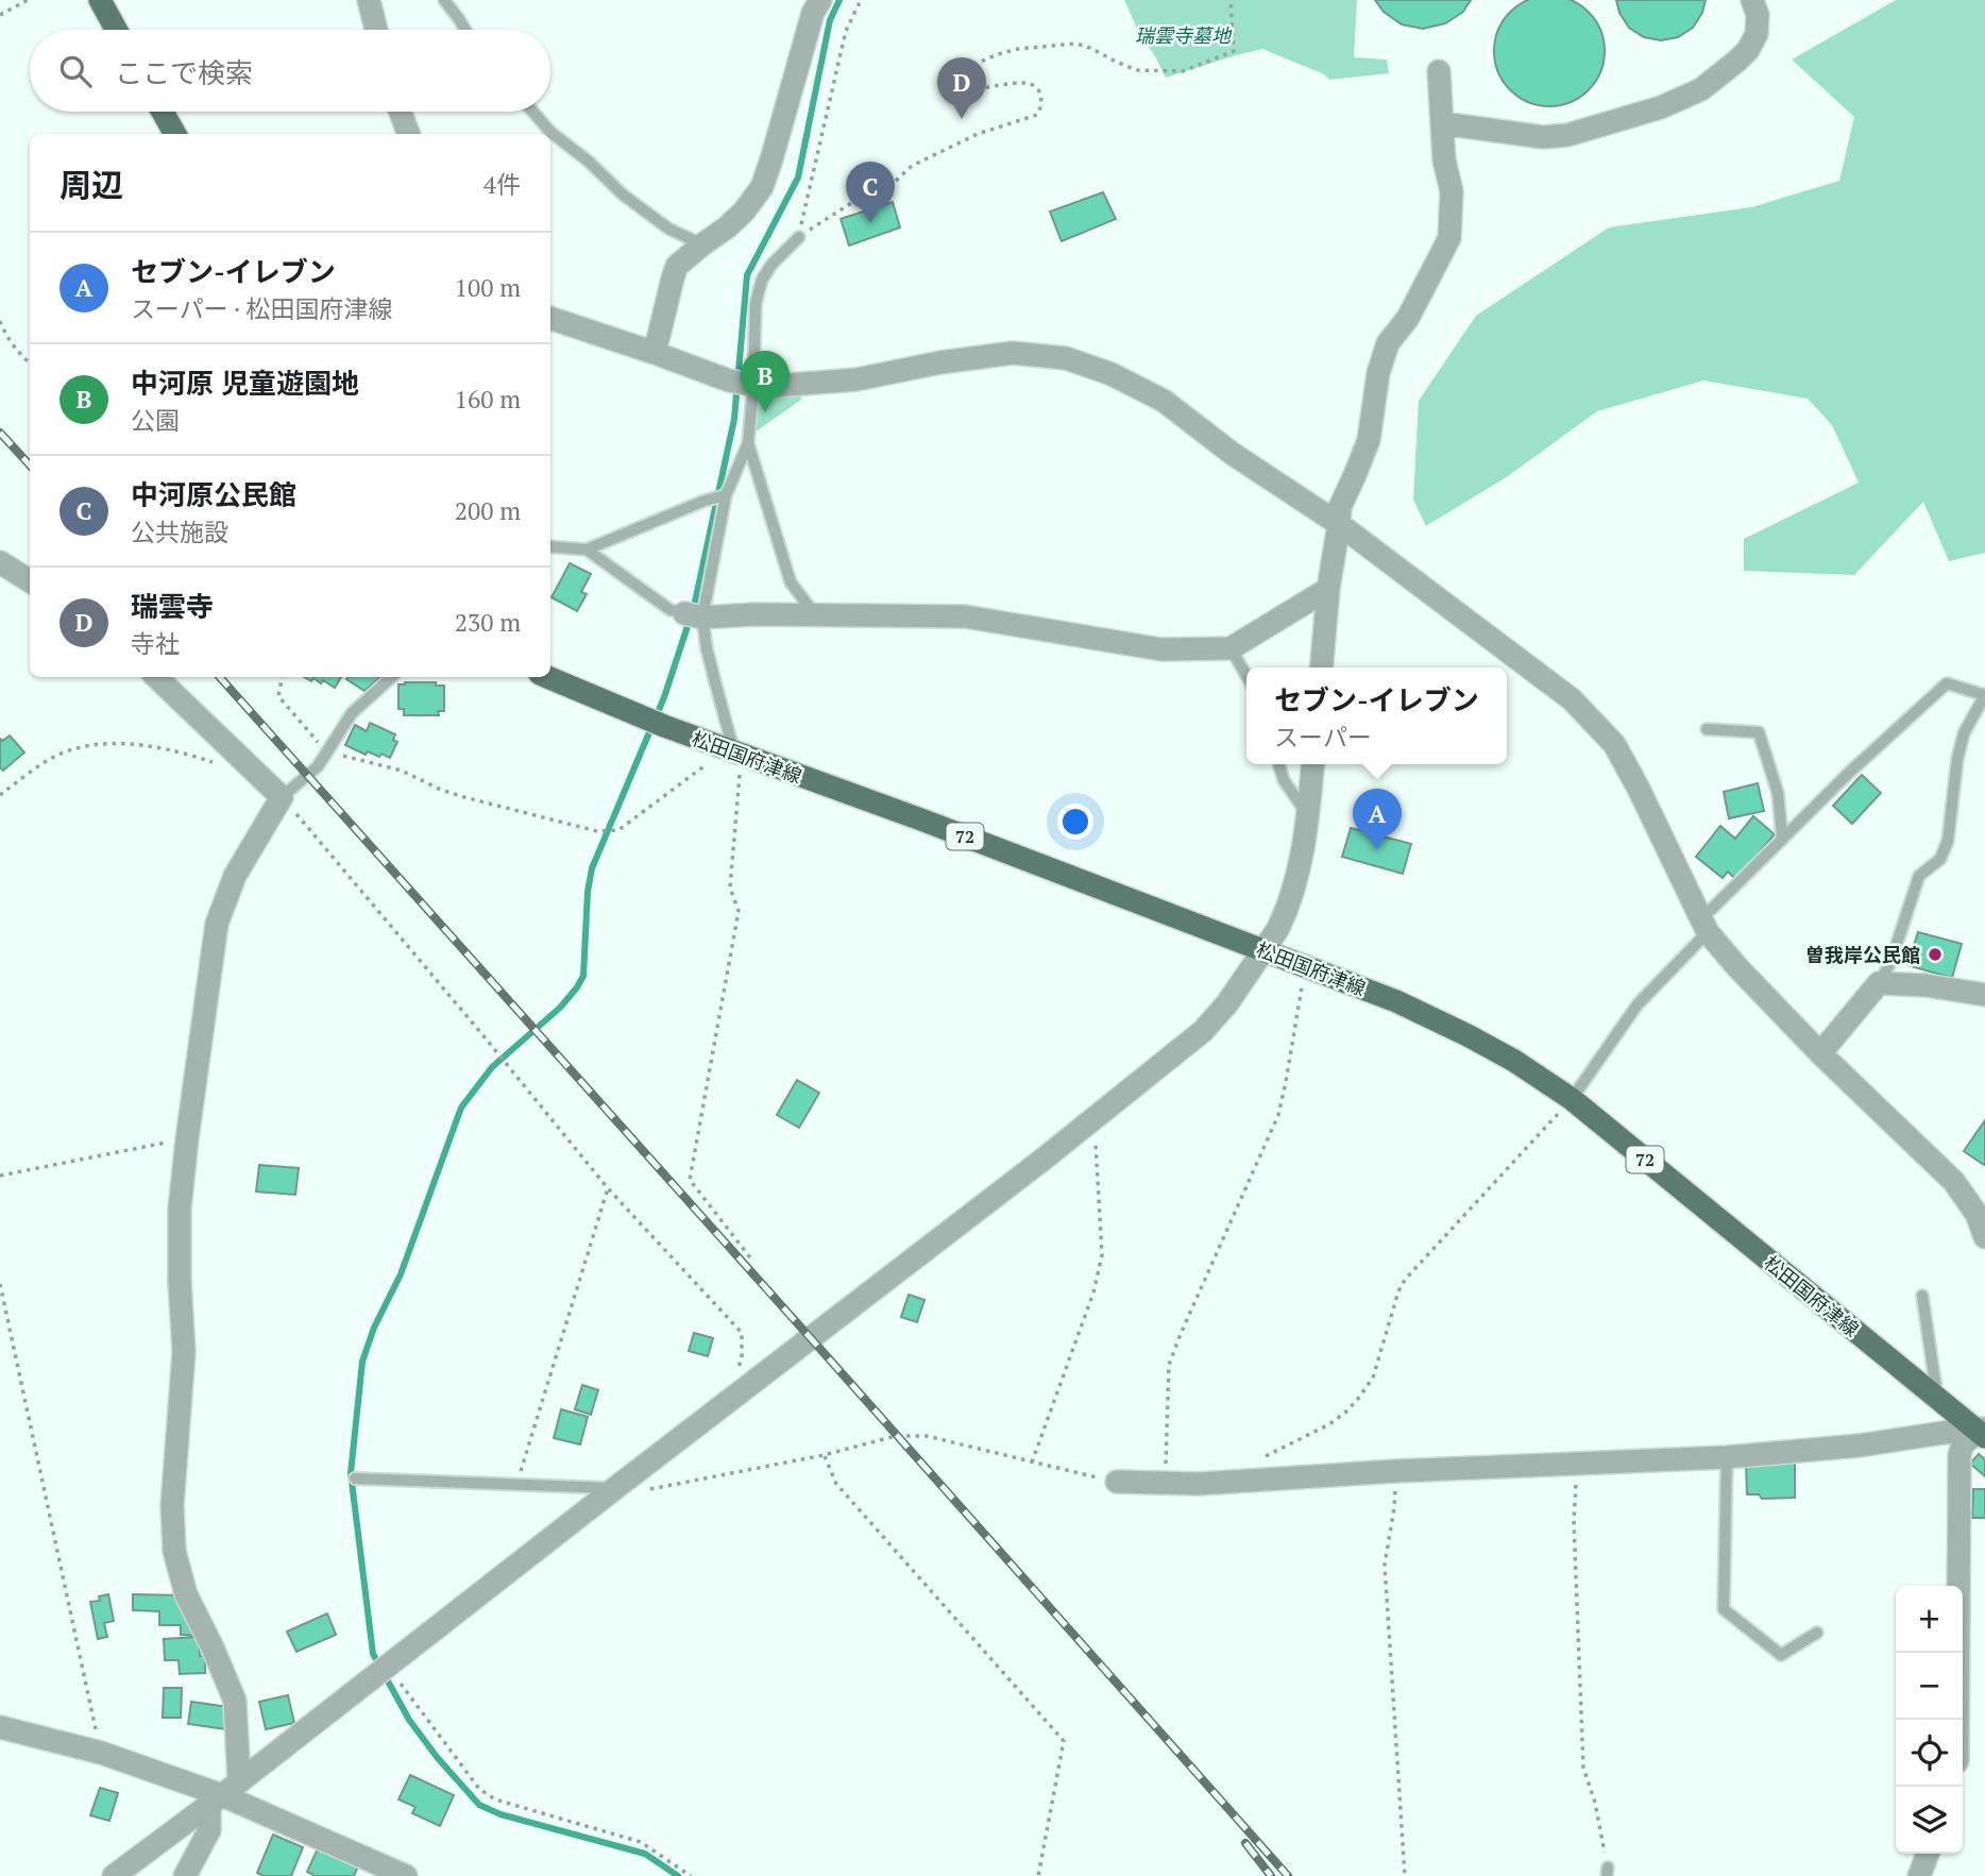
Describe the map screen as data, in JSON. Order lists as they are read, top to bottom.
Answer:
{
  "streets": {
    "main road": ["松田国府津線", "72"]
  },
  "parks": ["瑞雲寺墓地"],
  "places": ["曽我岸公民館"],
  "page": {
    "search": "ここで検索",
    "pins": [
      "D",
      "C",
      "B",
      "A"
    ],
    "heading": ["周辺", "4件"],
    "list": [
      {
        "mark": "A",
        "name": "セブン-イレブン",
        "note": "スーパー · 松田国府津線",
        "value": "100 m"
      },
      {
        "mark": "B",
        "name": "中河原 児童遊園地",
        "note": "公園",
        "value": "160 m"
      },
      {
        "mark": "C",
        "name": "中河原公民館",
        "note": "公共施設",
        "value": "200 m"
      },
      {
        "mark": "D",
        "name": "瑞雲寺",
        "note": "寺社",
        "value": "230 m"
      }
    ],
    "popup": ["セブン-イレブン", "スーパー"],
    "map_buttons": ["+", "−"]
  }
}
